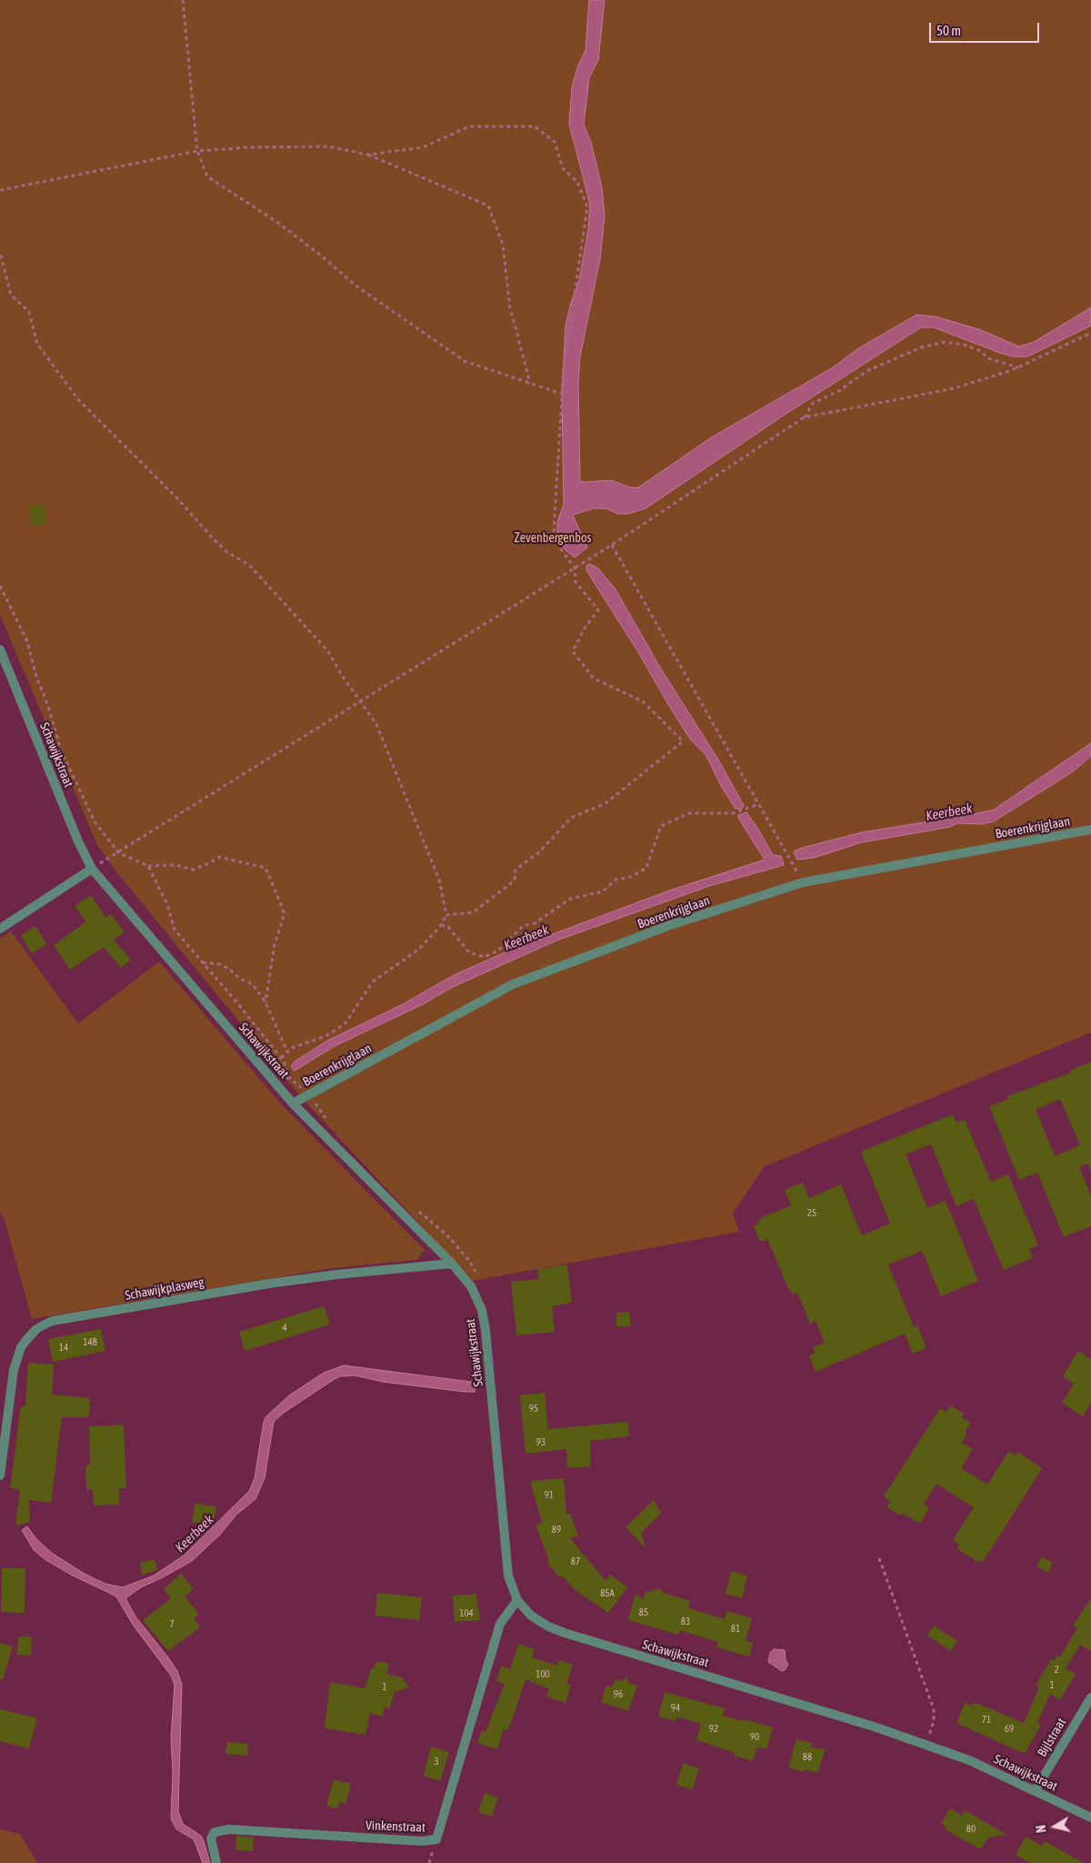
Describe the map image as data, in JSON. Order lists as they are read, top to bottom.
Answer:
{
  "streets": {
    "street": [
      "Schawijkstraat",
      "Boerenkrijglaan",
      "Schawijkplasweg",
      "Bijlstraat",
      "Vinkenstraat"
    ]
  },
  "crossings": [
    ["Schawijkstraat", "Boerenkrijglaan"],
    ["Schawijkstraat", "Schawijkplasweg"],
    ["Schawijkstraat", "Bijlstraat"],
    ["Schawijkstraat", "Vinkenstraat"]
  ],
  "water": ["Keerbeek"],
  "parks": ["Zevenbergenbos"],
  "house_numbers": [
    "25",
    "4",
    "14B",
    "14",
    "95",
    "93",
    "91",
    "89",
    "87",
    "85A",
    "85",
    "104",
    "83",
    "7",
    "81",
    "2",
    "100",
    "1",
    "1",
    "96",
    "94",
    "71",
    "92",
    "69",
    "90",
    "88",
    "3",
    "80"
  ],
  "scale_bar": "50 m",
  "north": "left"
}
